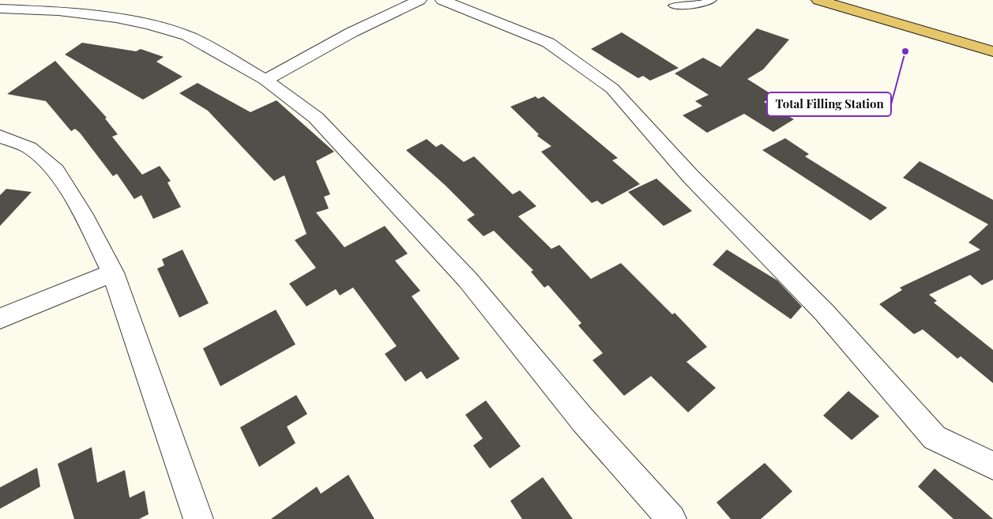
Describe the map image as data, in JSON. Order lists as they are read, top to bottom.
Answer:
{
  "places": ["Total Filling Station"]
}
